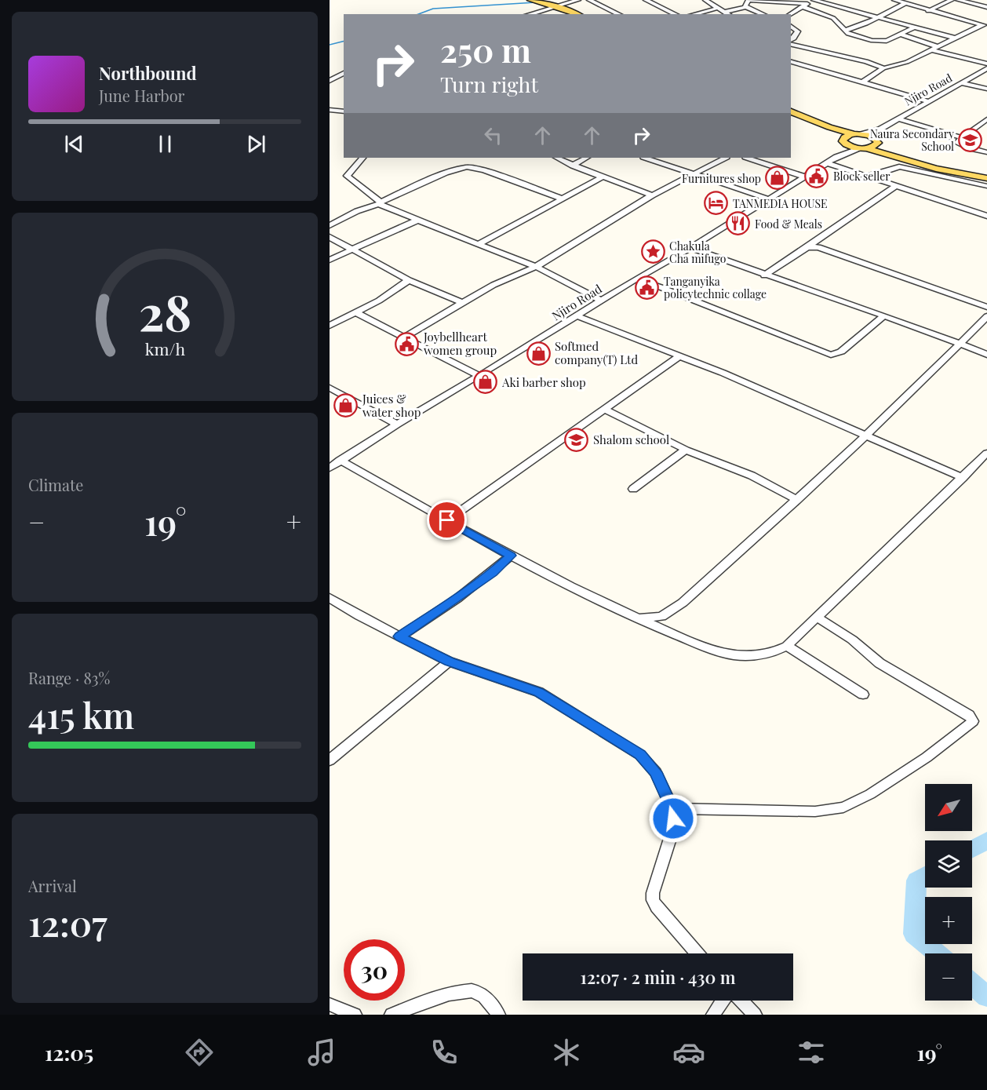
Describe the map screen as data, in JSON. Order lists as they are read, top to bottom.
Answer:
{
  "streets": {
    "street": ["Njiro Road"]
  },
  "places": {
    "school or university": ["Naura Secondary School", "Shalom school"],
    "public building": ["Block seller", "Tanganyika policytechnic collage", "Joybellheart women group"],
    "shop": [
      "Furnitures shop",
      "Softmed company(T) Ltd",
      "Aki barber shop",
      "Juices & water shop"
    ],
    "hotel": ["TANMEDIA HOUSE"],
    "restaurant": ["Food & Meals"],
    "place": ["Chakula Cha mifugo"]
  },
  "north": "bottom left",
  "page": {
    "turn": ["250 m", "Turn right"],
    "song": ["Northbound", "June Harbor"],
    "tile": [
      "Climate",
      ["Range · 83%", "415 km"],
      ["Arrival", "12:07"]
    ],
    "heat": ["−", "19°", "+"],
    "map_buttons": ["+", "−"],
    "limit": "30",
    "trip": "12:07 · 2 min · 430 m",
    "tabs": ["12:05", "19°"],
    "gauge": ["28", "km/h"]
  }
}
